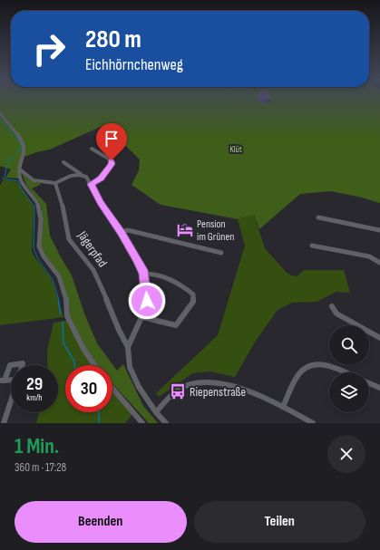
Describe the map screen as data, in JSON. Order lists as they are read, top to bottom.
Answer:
{
  "streets": {
    "street": ["Jägerpfad"]
  },
  "parks": ["Klüt"],
  "places": {
    "hotel": ["Pension im Grünen"],
    "bus stop": ["Riepenstraße"]
  },
  "page": {
    "turn": ["280 m", "Eichhörnchenweg"],
    "speed": "29 km/h",
    "limit": "30",
    "heading": ["1 Min.", "360 m · 17:28"],
    "buttons": ["Beenden", "Teilen"]
  }
}
